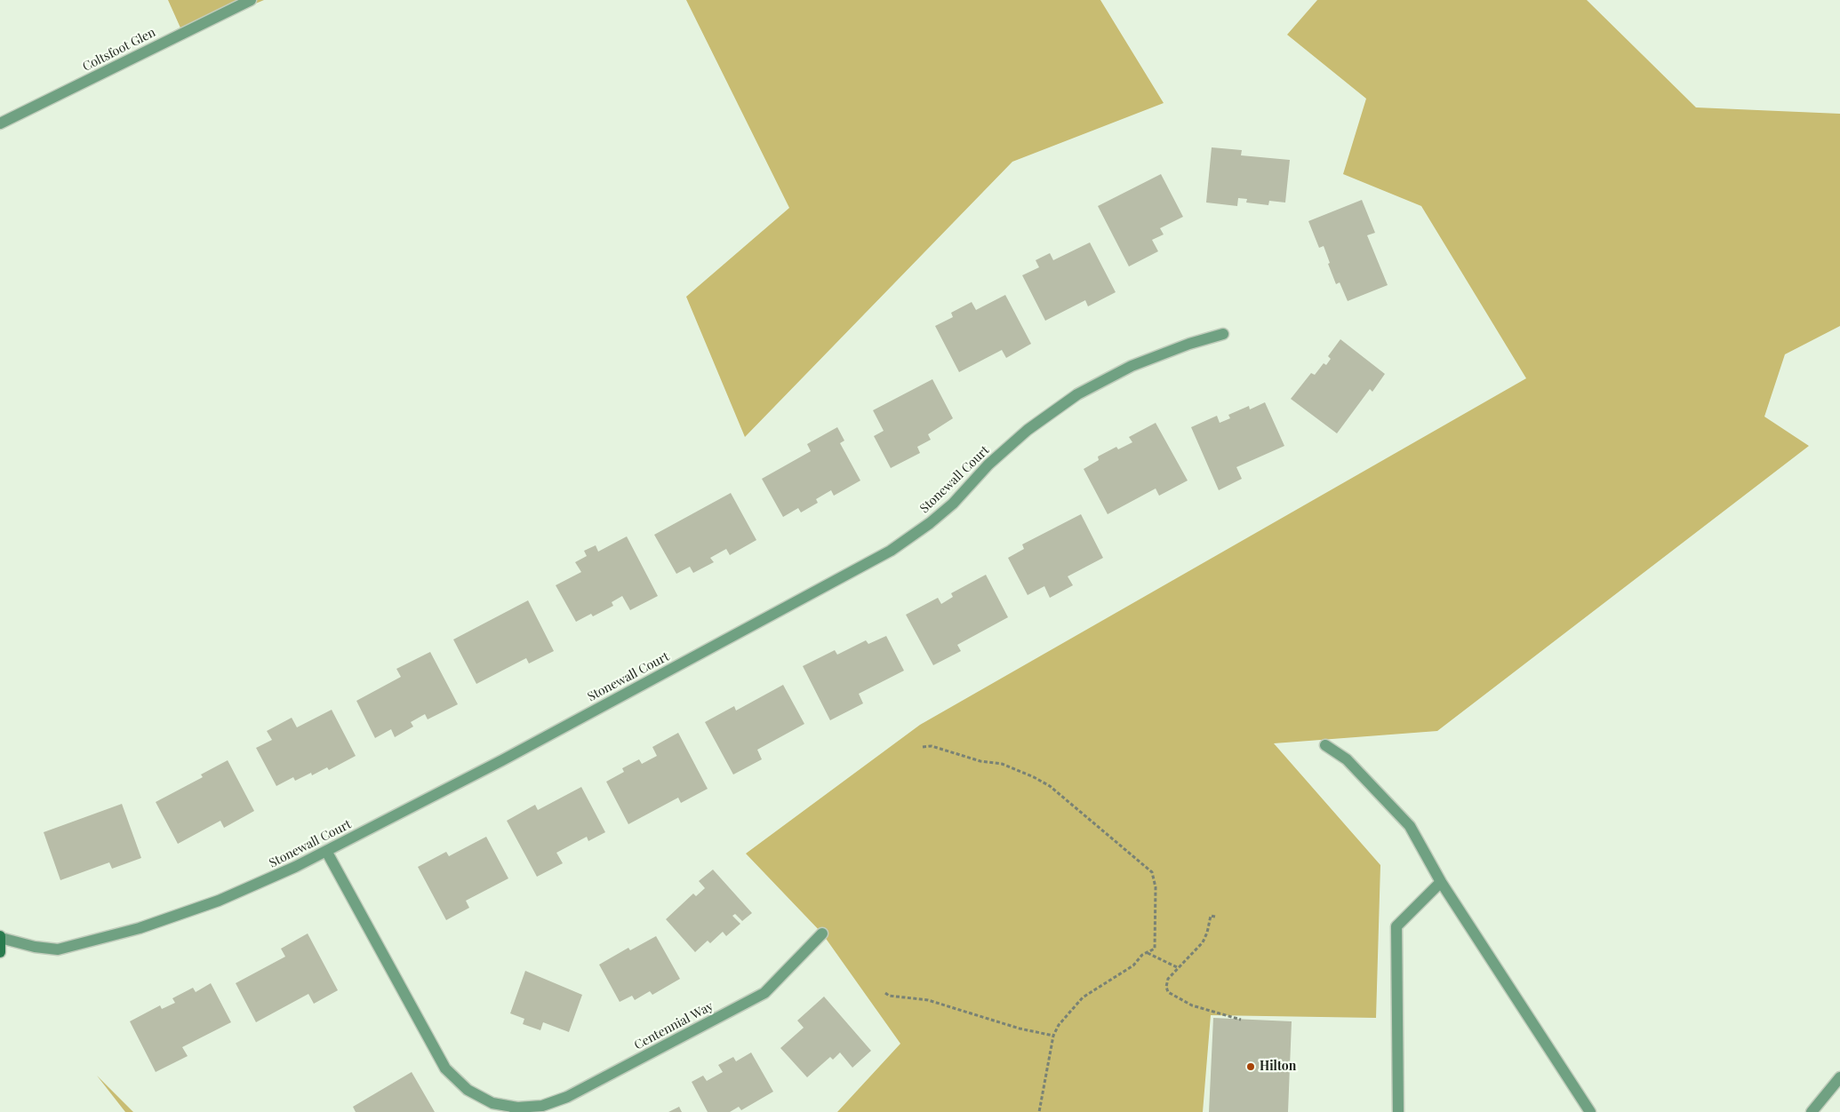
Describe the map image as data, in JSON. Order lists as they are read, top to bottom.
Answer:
{
  "streets": {
    "street": ["Coltsfoot Glen", "Stonewall Court", "Centennial Way"]
  },
  "crossings": [
    ["Stonewall Court", "Centennial Way"]
  ],
  "places": ["Hilton"]
}
